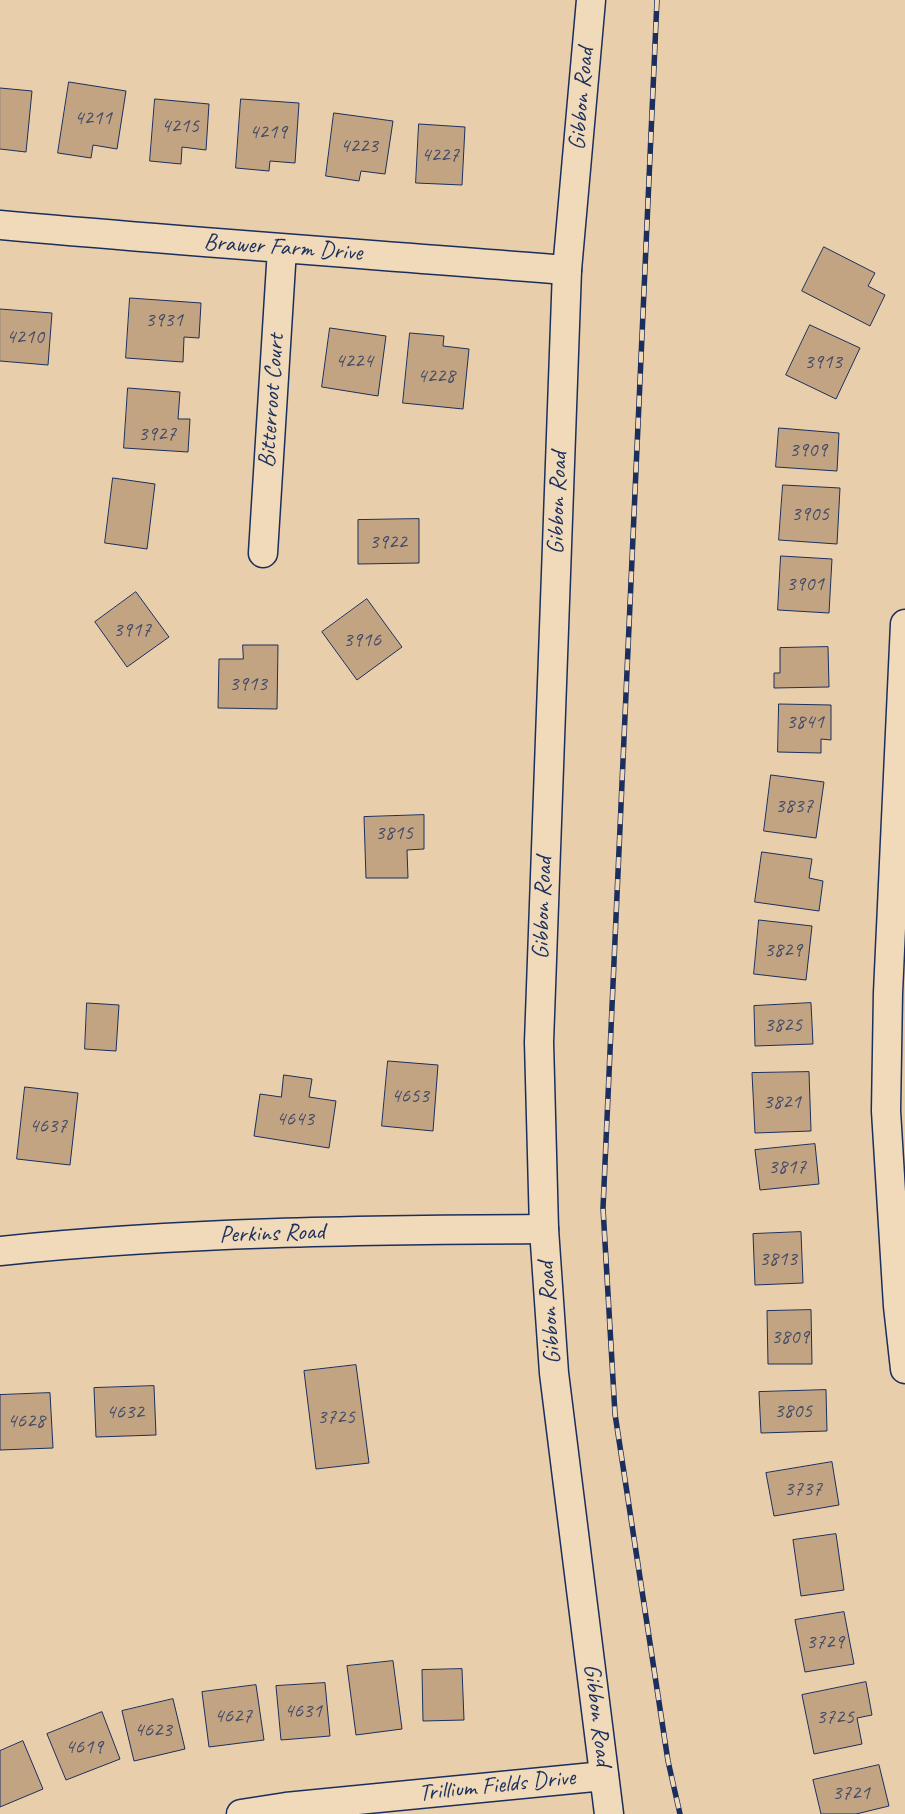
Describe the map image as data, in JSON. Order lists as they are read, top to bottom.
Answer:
{
  "streets": {
    "street": [
      "Gibbon Road",
      "Brawer Farm Drive",
      "Bitterroot Court",
      "Perkins Road",
      "Trillium Fields Drive"
    ]
  },
  "crossings": [
    ["Gibbon Road", "Brawer Farm Drive"],
    ["Gibbon Road", "Perkins Road"],
    ["Gibbon Road", "Trillium Fields Drive"],
    ["Brawer Farm Drive", "Bitterroot Court"]
  ],
  "house_numbers": [
    "4211",
    "4215",
    "4219",
    "4223",
    "4227",
    "3931",
    "4210",
    "4224",
    "3913",
    "4228",
    "3927",
    "3909",
    "3905",
    "3922",
    "3901",
    "3917",
    "3916",
    "3913",
    "3841",
    "3837",
    "3815",
    "3829",
    "3825",
    "4653",
    "3821",
    "4643",
    "4637",
    "3817",
    "3813",
    "3809",
    "3805",
    "4632",
    "3725",
    "4628",
    "3737",
    "3729",
    "4631",
    "4627",
    "3725",
    "4623",
    "4619",
    "3721"
  ]
}
